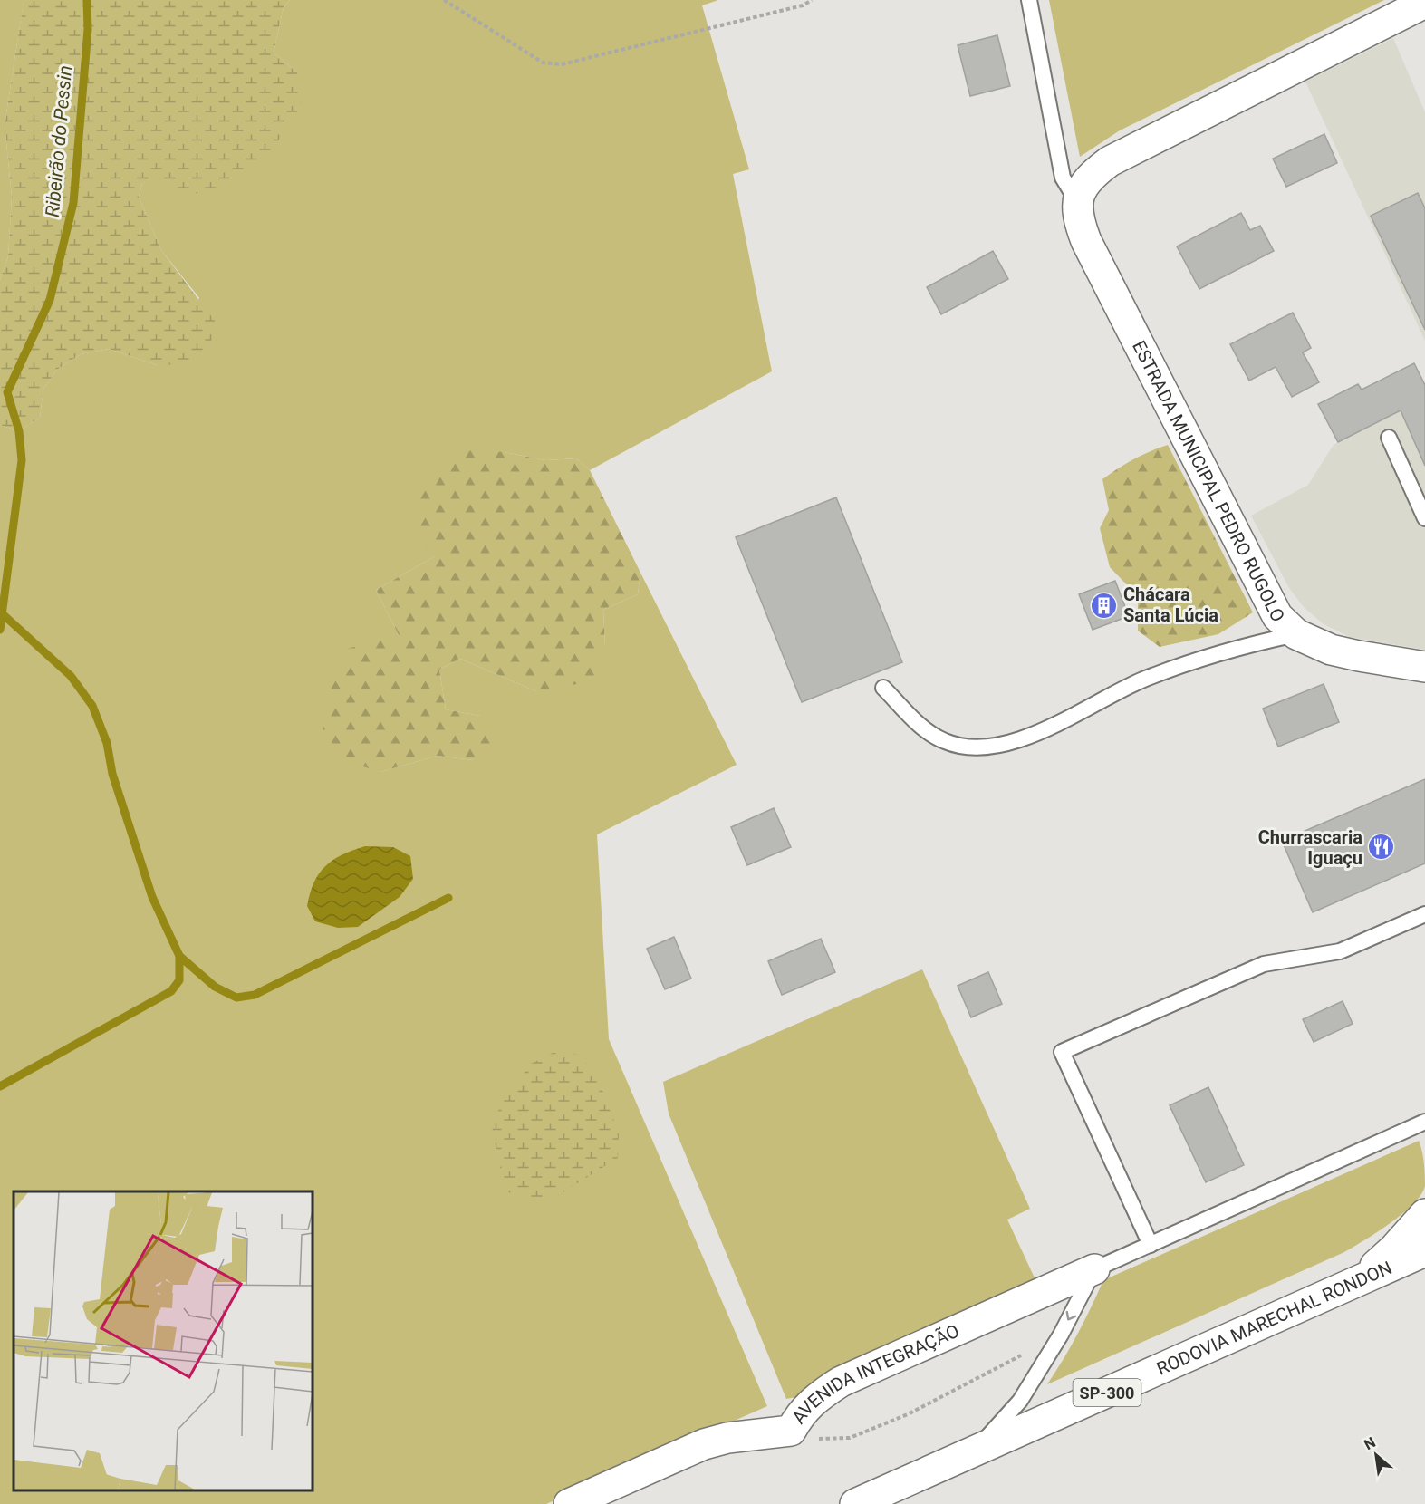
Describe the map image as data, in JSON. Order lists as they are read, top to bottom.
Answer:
{
  "streets": {
    "street": [
      "ESTRADA MUNICIPAL PEDRO RUGOLO",
      "RODOVIA MARECHAL RONDON",
      "AVENIDA INTEGRAÇÃO",
      "SP-300"
    ]
  },
  "water": ["Ribeirão do Pessin"],
  "places": {
    "building": ["Chácara Santa Lúcia"],
    "restaurant": ["Churrascaria Iguaçu"]
  },
  "north": "top left"
}
